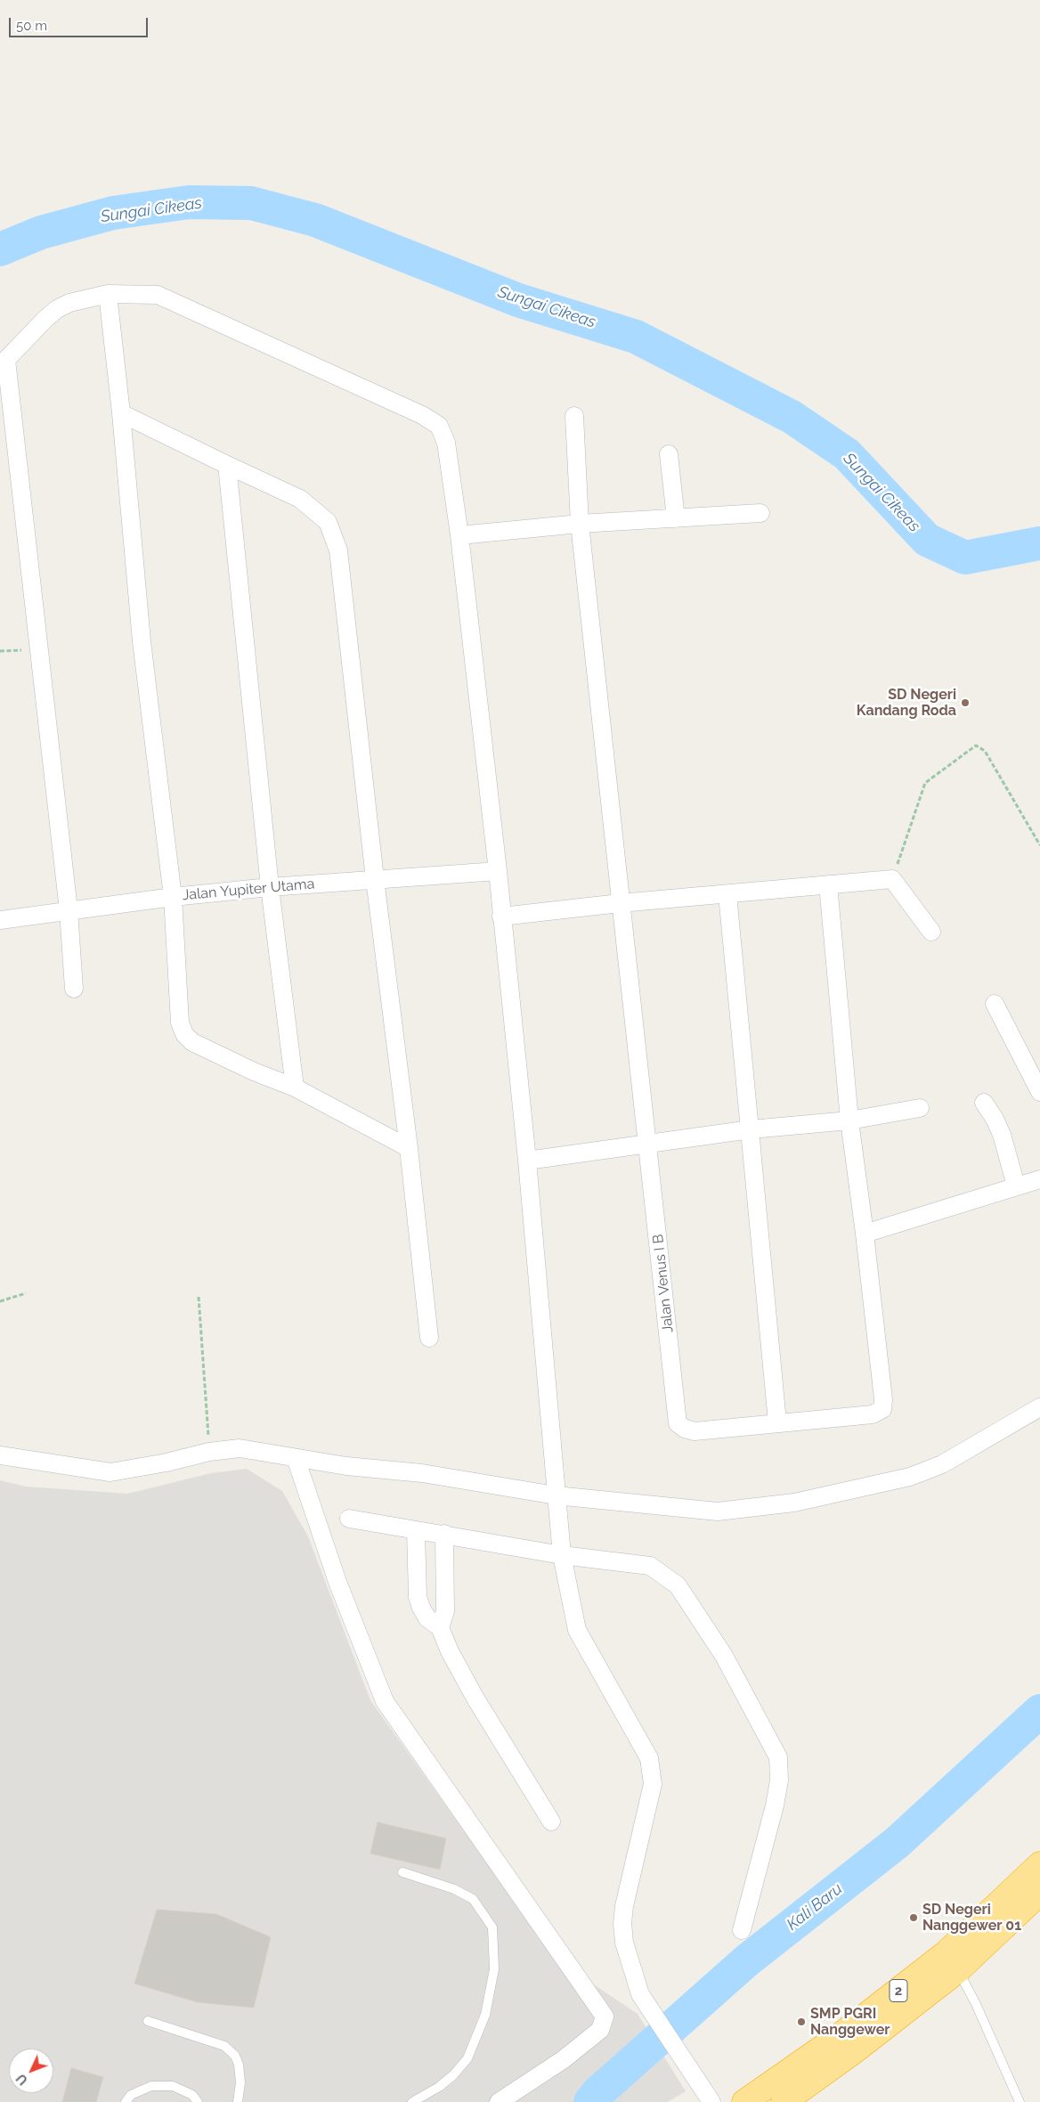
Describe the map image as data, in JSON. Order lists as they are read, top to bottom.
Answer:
{
  "streets": {
    "highway": ["2"],
    "street": ["Jalan Yupiter Utama", "Jalan Venus I B"]
  },
  "water": ["Sungai Cikeas", "Kali Baru"],
  "places": ["SD Negeri Kandang Roda", "SD Negeri Nanggewer 01", "SMP PGRI Nanggewer"],
  "scale_bar": "50 m",
  "north": "bottom left"
}
